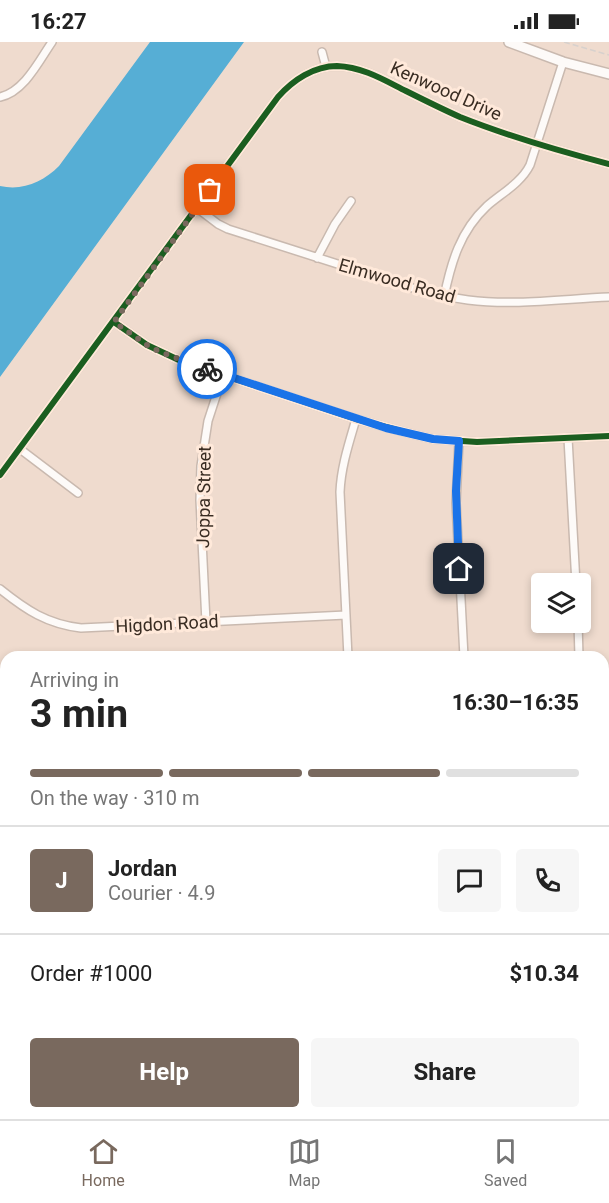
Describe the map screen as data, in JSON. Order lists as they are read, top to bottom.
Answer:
{
  "streets": {
    "street": [
      "Kenwood Drive",
      "Elmwood Road",
      "Joppa Street",
      "Higdon Road"
    ]
  },
  "crossings": [
    ["Kenwood Drive", "Elmwood Road"],
    ["Joppa Street", "Higdon Road"]
  ],
  "page": {
    "status": "16:27",
    "heading": ["3 min", "Arriving in", "16:30–16:35"],
    "panel": [
      "Jordan",
      "Courier · 4.9",
      "Order #1000",
      "$10.34"
    ],
    "bar": "On the way · 310 m",
    "round": "J",
    "buttons": ["Help", "Share"],
    "tabs": ["Home", "Map", "Saved"]
  }
}
